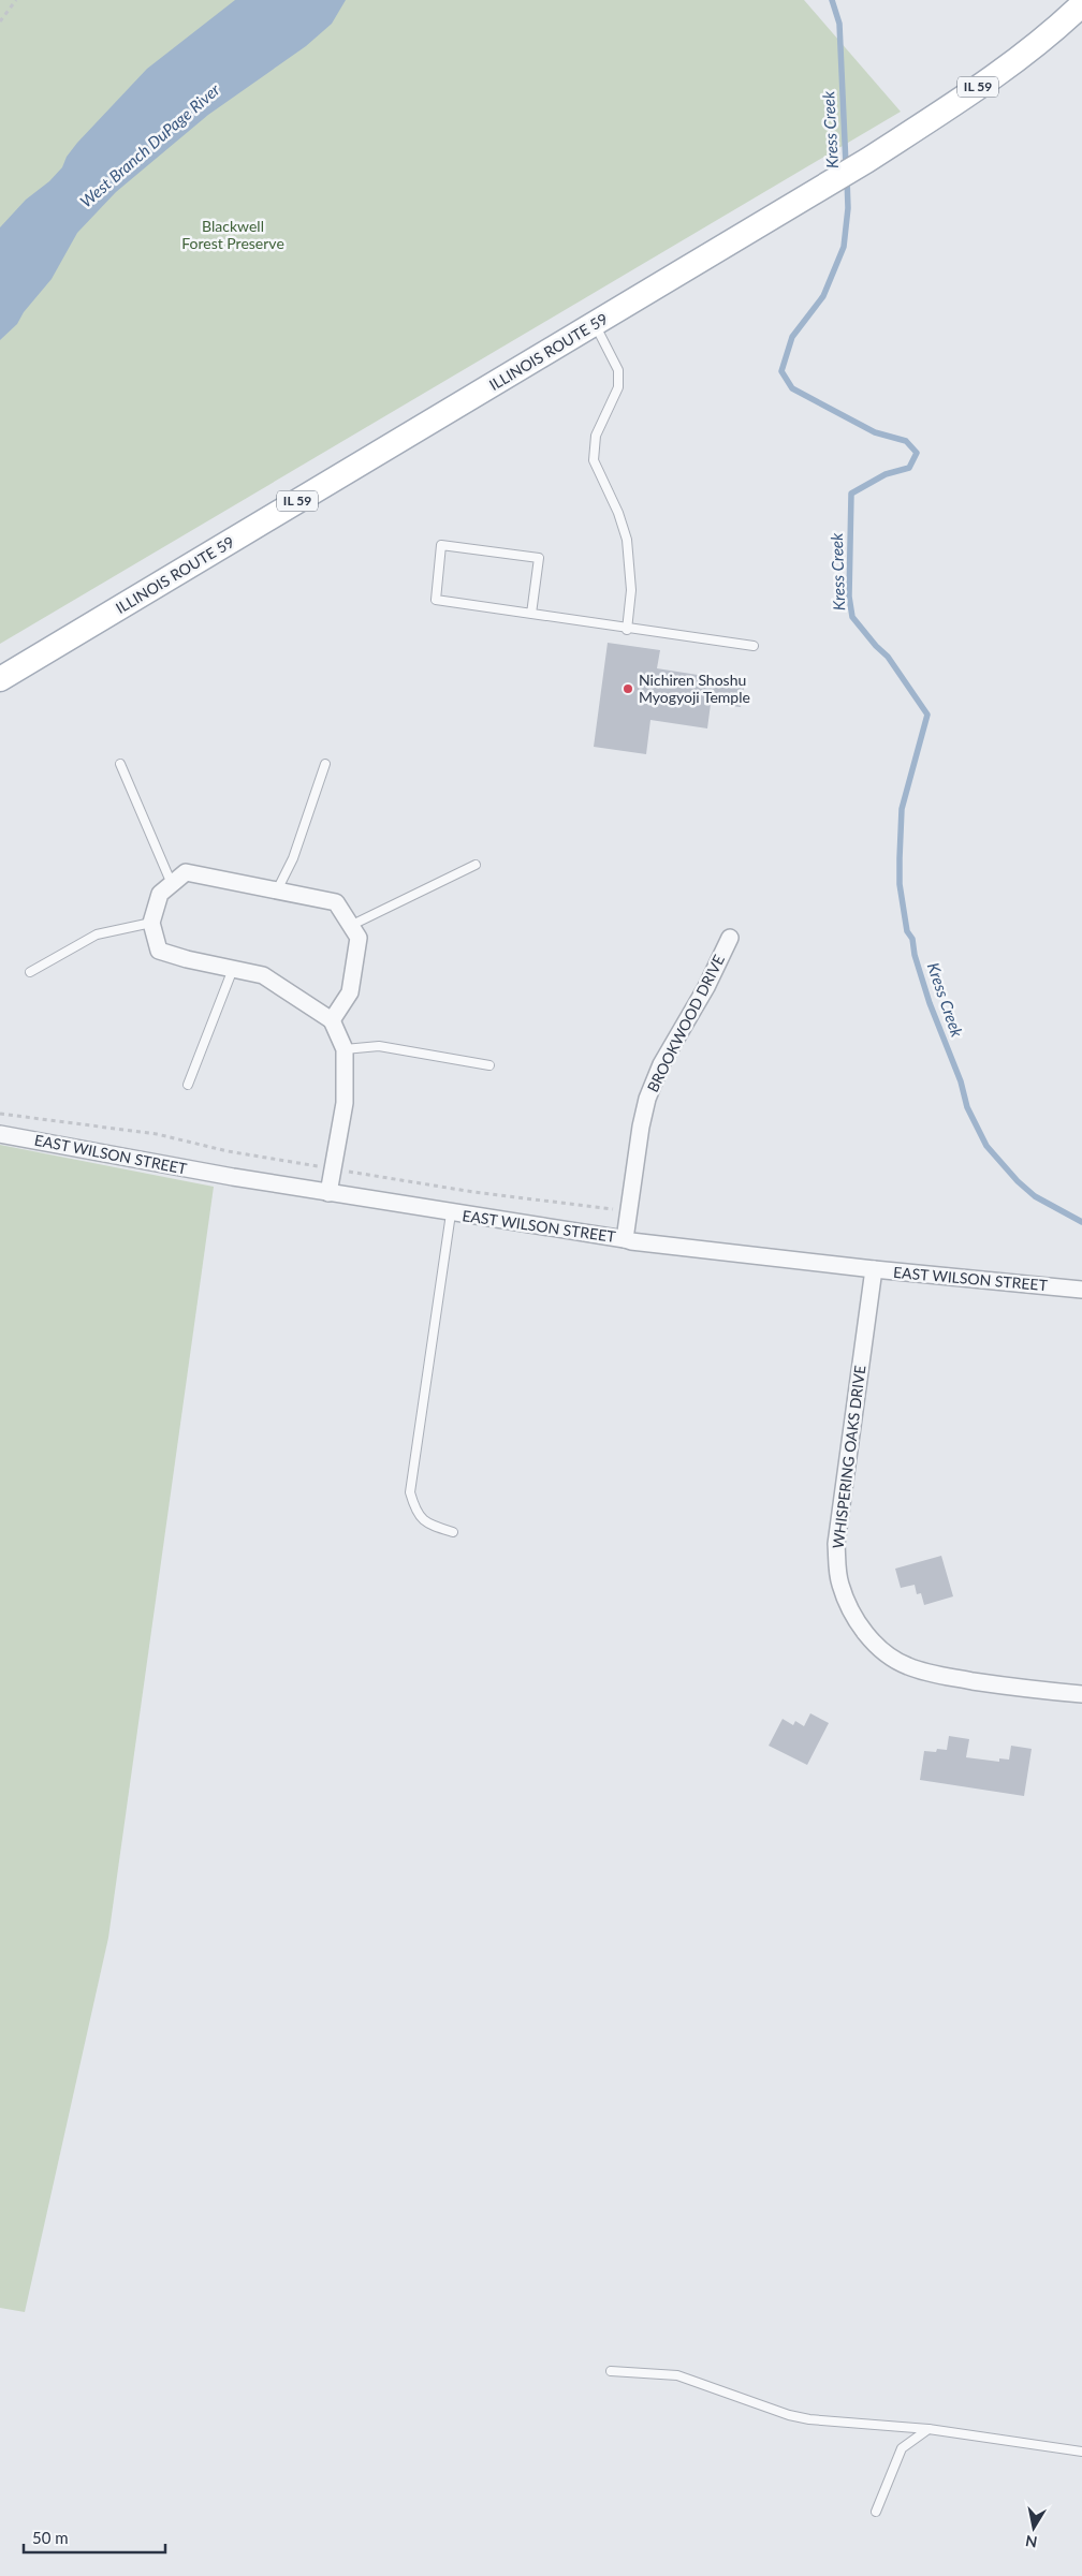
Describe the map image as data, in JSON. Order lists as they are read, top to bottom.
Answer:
{
  "streets": {
    "main road": ["IL 59", "ILLINOIS ROUTE 59"],
    "street": ["BROOKWOOD DRIVE", "EAST WILSON STREET", "WHISPERING OAKS DRIVE"]
  },
  "crossings": [
    ["BROOKWOOD DRIVE", "EAST WILSON STREET"],
    ["EAST WILSON STREET", "WHISPERING OAKS DRIVE"]
  ],
  "water": ["Kress Creek", "West Branch DuPage River"],
  "parks": ["Blackwell Forest Preserve"],
  "places": ["Nichiren Shoshu Myogyoji Temple"],
  "scale_bar": "50 m",
  "north": "bottom"
}
